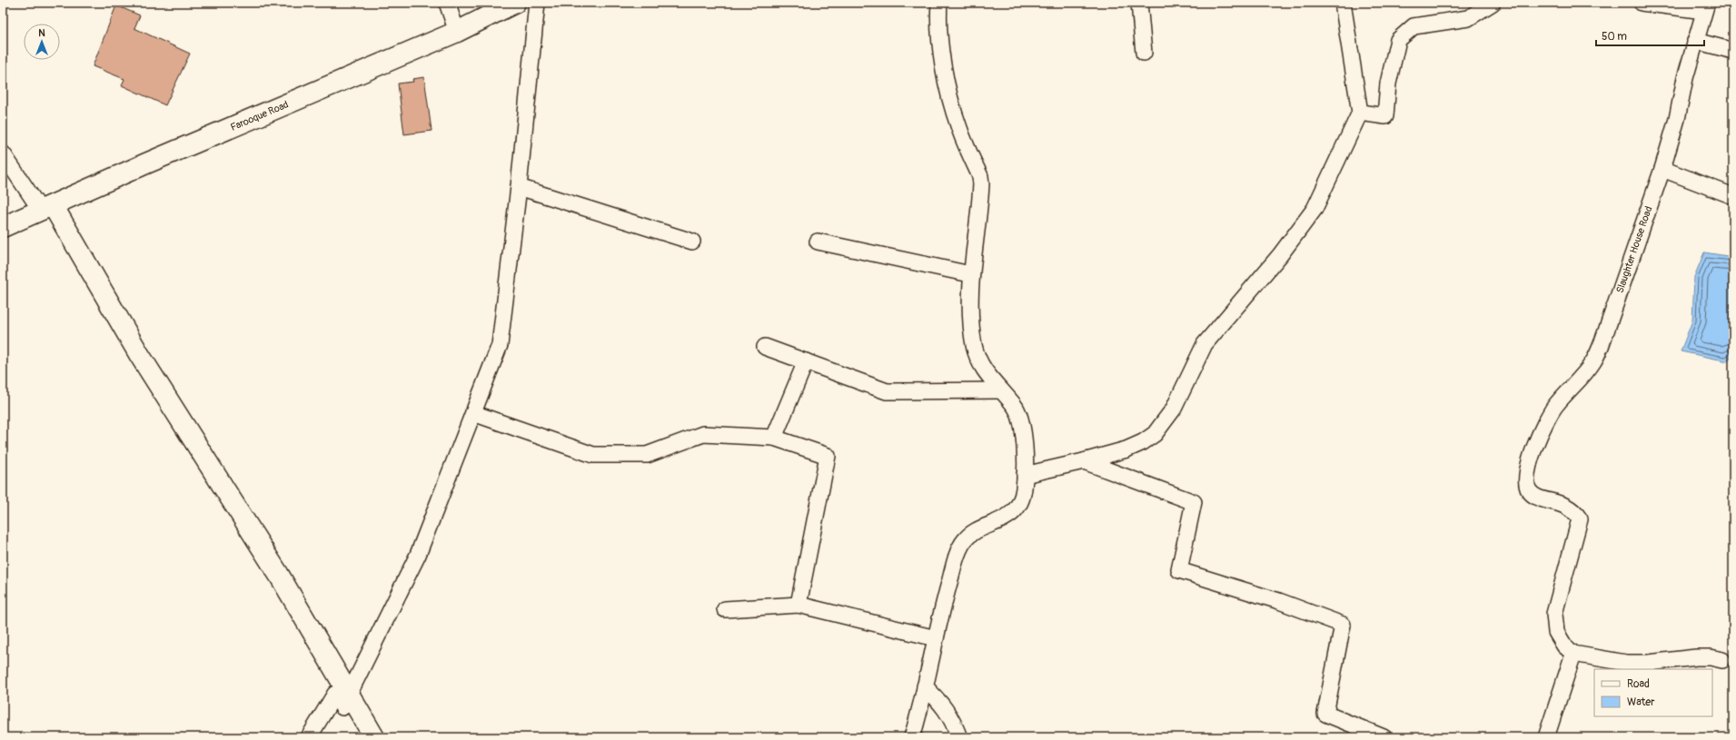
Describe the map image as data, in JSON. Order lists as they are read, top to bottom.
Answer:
{
  "streets": {
    "street": ["Farooque Road", "Slaughter House Road"]
  },
  "legend": ["Road", "Water"],
  "scale_bar": "50 m",
  "north": "top"
}
